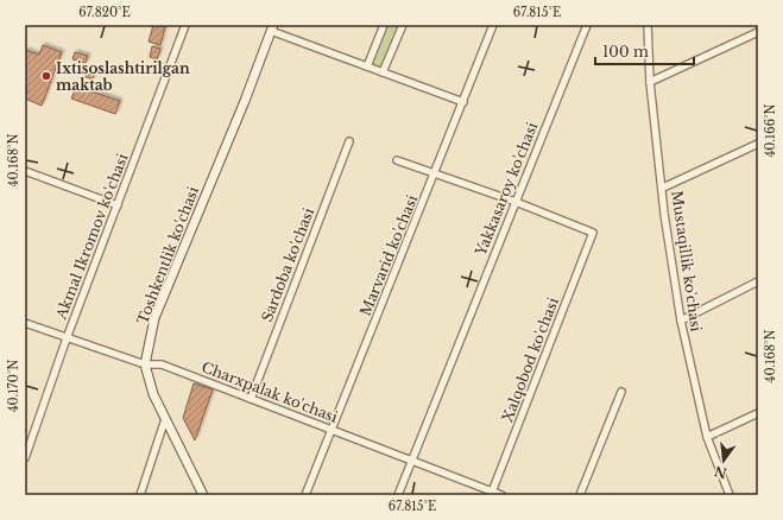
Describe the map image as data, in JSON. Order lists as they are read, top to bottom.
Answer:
{
  "streets": {
    "main road": ["Toshkentlik ko'chasi"],
    "street": [
      "Yakkasaroy ko'chasi",
      "Akmal Ikromov ko'chasi",
      "Marvarid ko'chasi",
      "Mustaqillik ko'chasi",
      "Sardoba ko'chasi",
      "Xalqobod ko'chasi",
      "Charxpalak ko'chasi"
    ]
  },
  "crossings": [
    ["Yakkasaroy ko'chasi", "Xalqobod ko'chasi"],
    ["Yakkasaroy ko'chasi", "Charxpalak ko'chasi"],
    ["Akmal Ikromov ko'chasi", "Charxpalak ko'chasi"],
    ["Toshkentlik ko'chasi", "Charxpalak ko'chasi"],
    ["Marvarid ko'chasi", "Charxpalak ko'chasi"],
    ["Sardoba ko'chasi", "Charxpalak ko'chasi"],
    ["Xalqobod ko'chasi", "Charxpalak ko'chasi"]
  ],
  "places": ["Ixtisoslashtirilgan maktab"],
  "scale_bar": "100 m",
  "north": "bottom",
  "coordinates": [
    "67.820°E",
    "67.815°E",
    "40.166°N",
    "40.168°N",
    "40.170°N"
  ]
}
